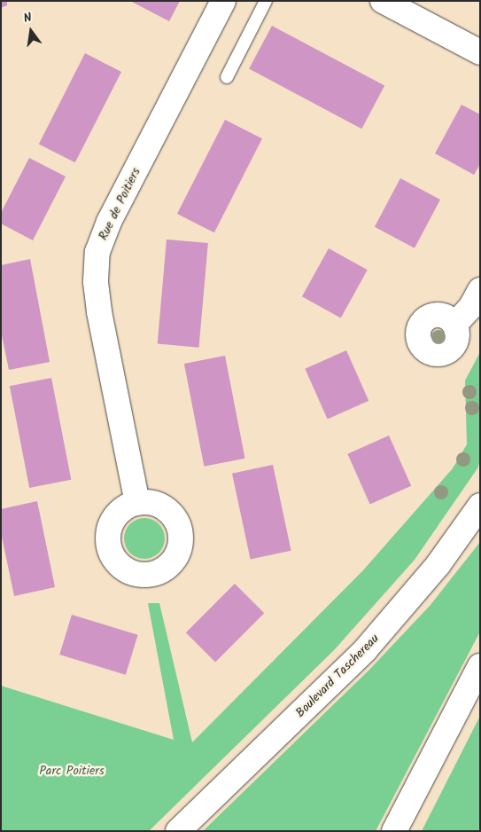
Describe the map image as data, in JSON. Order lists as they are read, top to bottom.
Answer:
{
  "streets": {
    "street": ["Rue de Poitiers", "Boulevard Taschereau"]
  },
  "parks": ["Parc Poitiers"],
  "north": "top"
}
